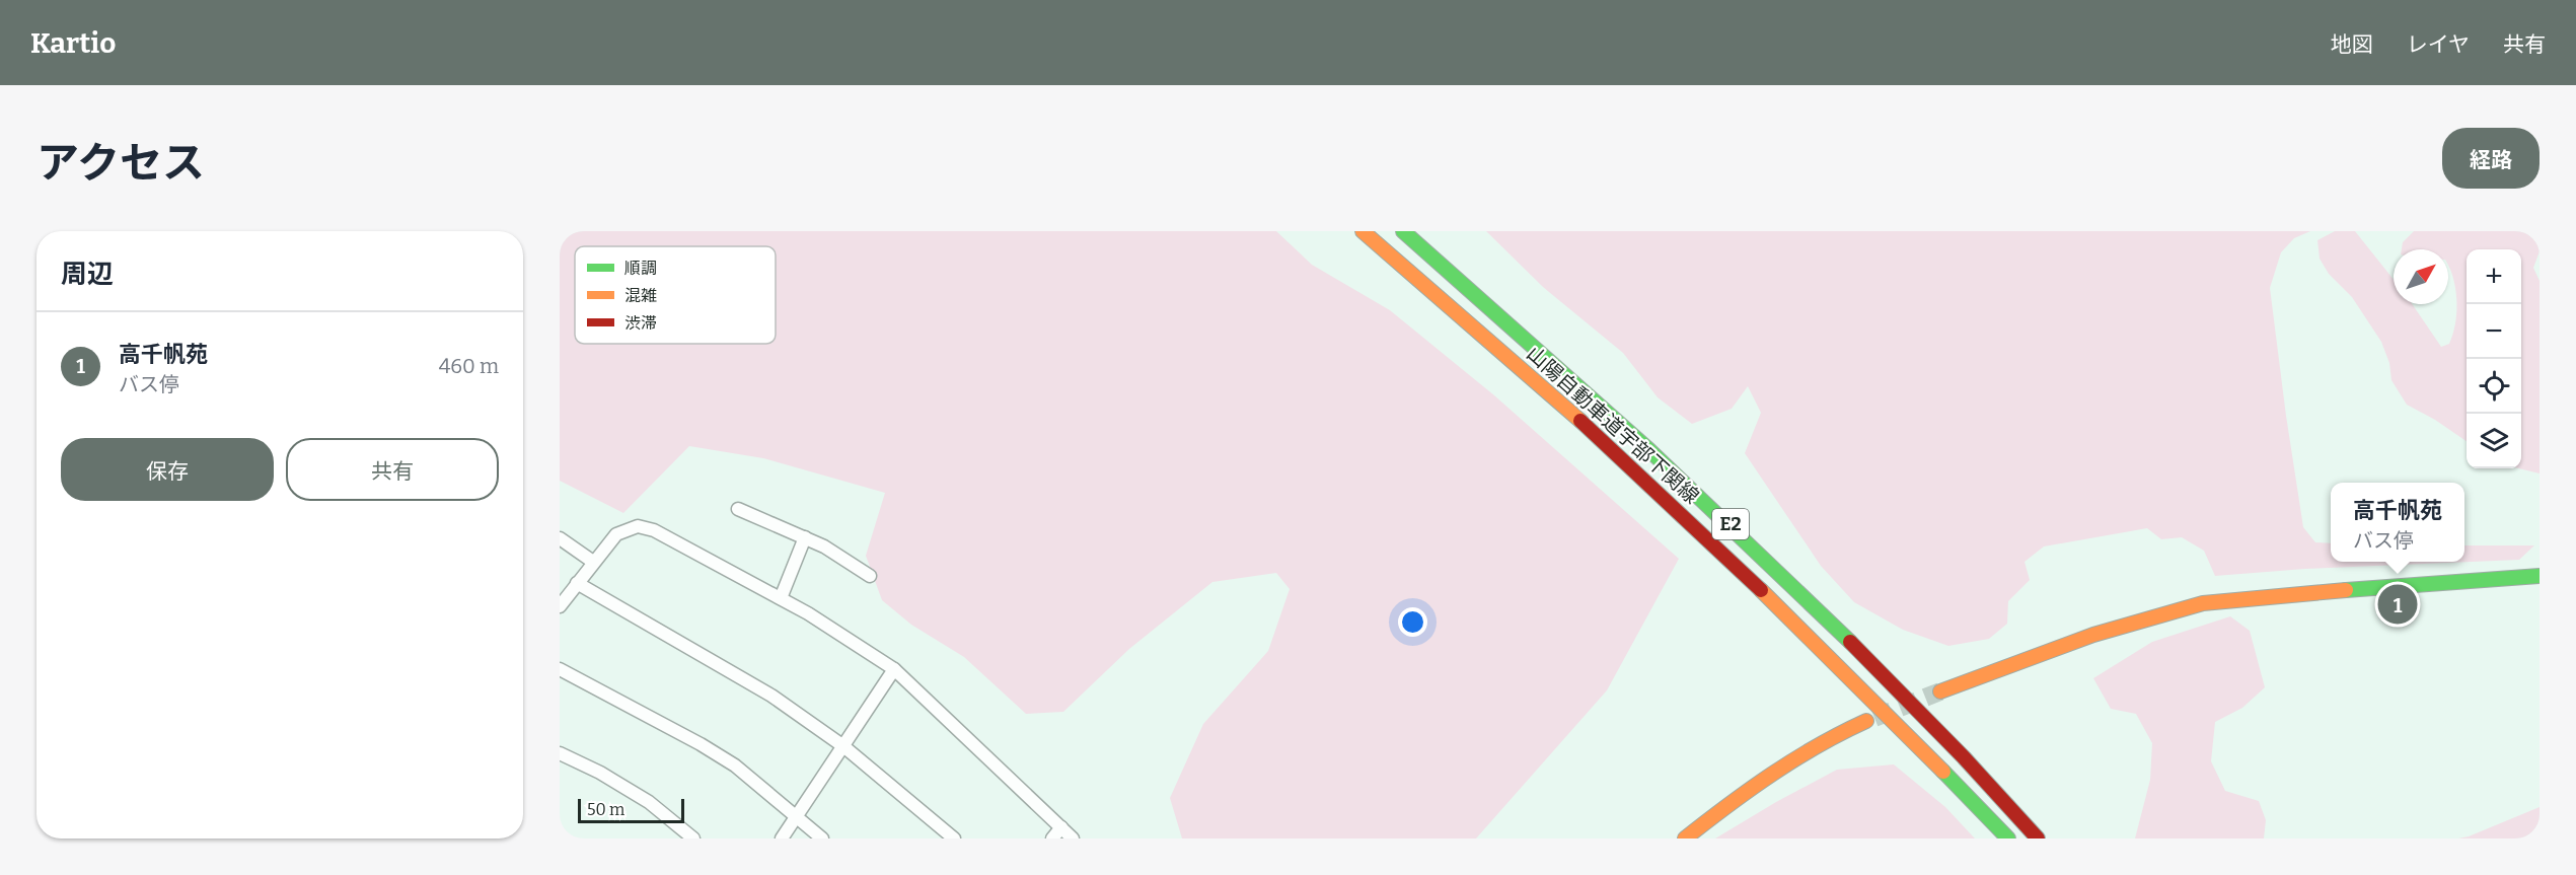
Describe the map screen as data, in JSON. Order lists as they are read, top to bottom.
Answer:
{
  "streets": {
    "main road": ["山陽自動車道宇部下関線", "E2"]
  },
  "legend": ["順調", "混雑", "渋滞"],
  "scale_bar": "50 m",
  "north": "top right",
  "page": {
    "header": "Kartio",
    "nav": ["地図", "レイヤ", "共有"],
    "title": "アクセス",
    "buttons": [
      "経路",
      ["保存", "共有"]
    ],
    "heading": "周辺",
    "map_buttons": ["+", "−"],
    "list": [
      {
        "mark": "1",
        "name": "高千帆苑",
        "note": "バス停",
        "value": "460 m"
      }
    ],
    "popup": ["高千帆苑", "バス停"],
    "pins": "1",
    "scale": "50 m"
  }
}
